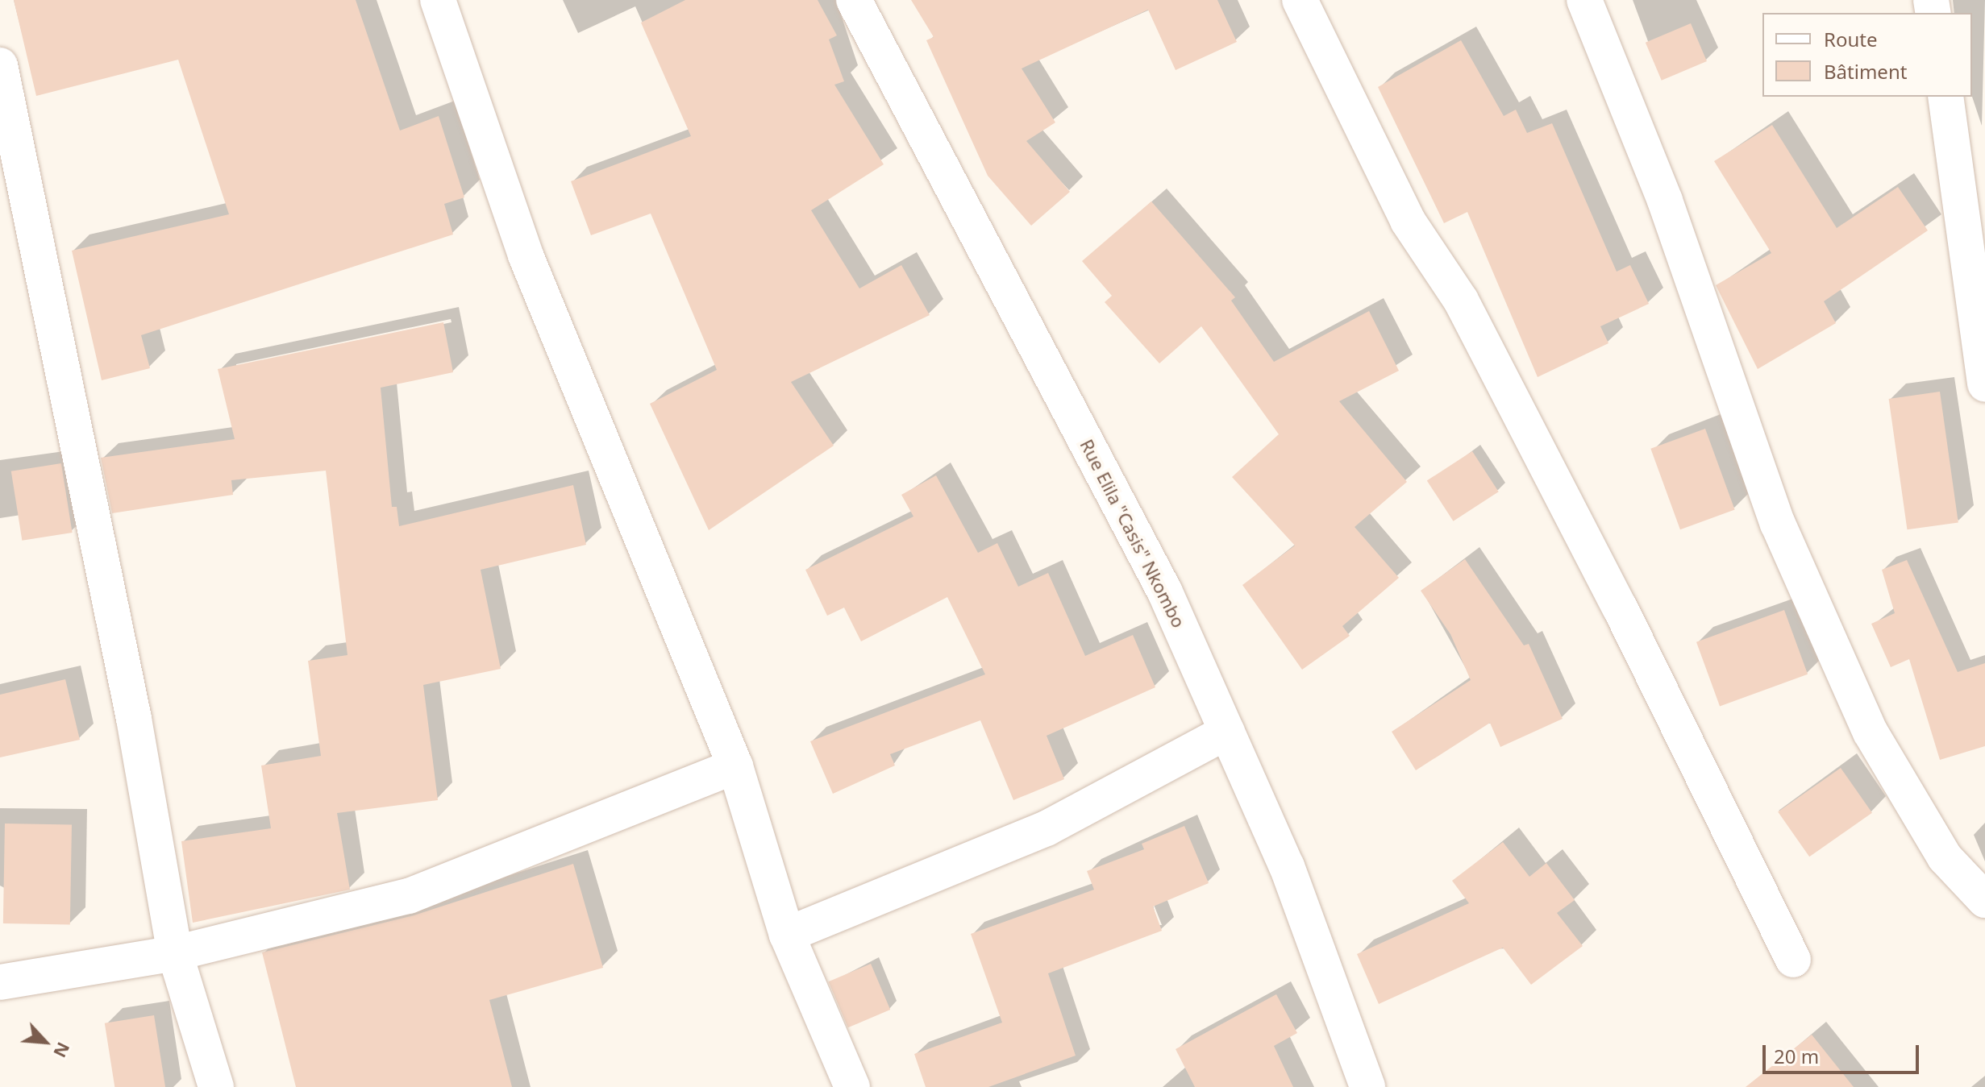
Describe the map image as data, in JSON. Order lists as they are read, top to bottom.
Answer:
{
  "streets": {
    "street": ["Rue Elila \"Casis\" Nkombo"]
  },
  "legend": ["Route", "Bâtiment"],
  "scale_bar": "20 m",
  "north": "bottom right"
}
